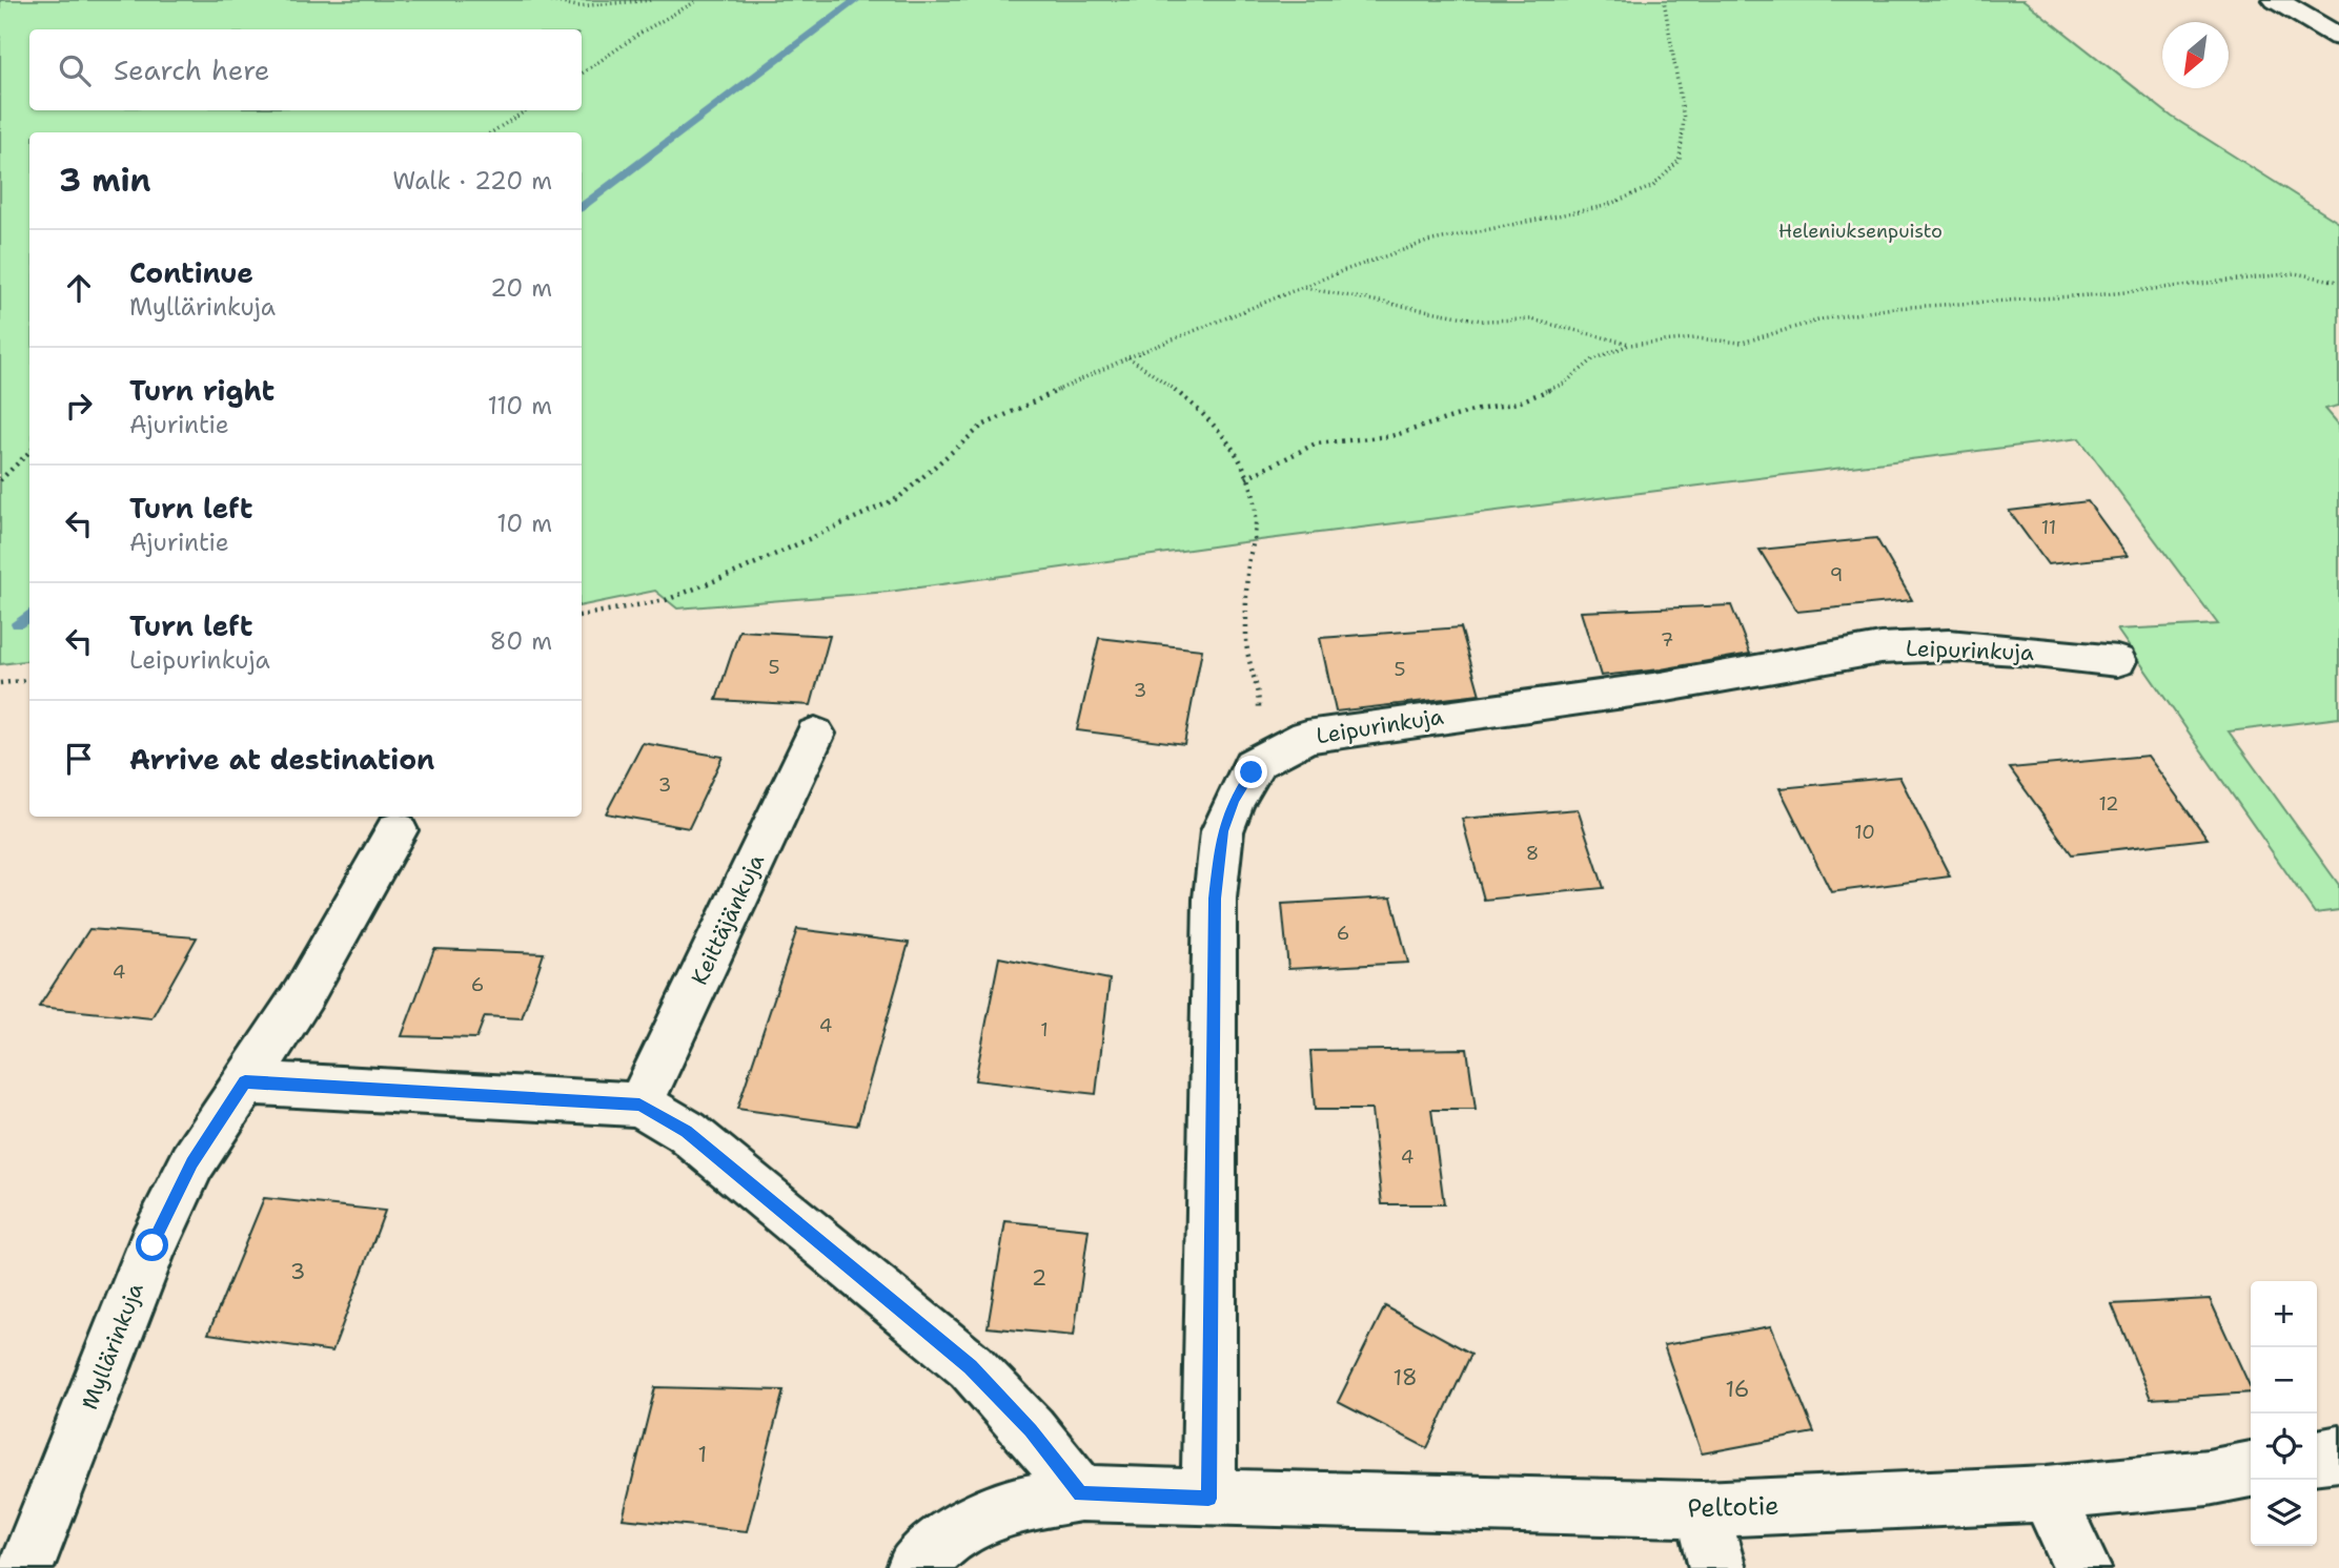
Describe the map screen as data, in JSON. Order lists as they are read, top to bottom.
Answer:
{
  "streets": {
    "street": [
      "Leipurinkuja",
      "Keittäjänkuja",
      "Myllärinkuja",
      "Peltotie"
    ]
  },
  "parks": ["Heleniuksenpuisto"],
  "house_numbers": [
    "11",
    "9",
    "7",
    "5",
    "5",
    "3",
    "3",
    "12",
    "10",
    "8",
    "6",
    "4",
    "6",
    "4",
    "1",
    "4",
    "3",
    "2",
    "18",
    "16",
    "1"
  ],
  "north": "bottom left",
  "page": {
    "search": "Search here",
    "heading": ["3 min", "Walk · 220 m"],
    "list": [
      ["Continue", "Myllärinkuja", "20 m"],
      ["Turn right", "Ajurintie", "110 m"],
      ["Turn left", "Ajurintie", "10 m"],
      ["Turn left", "Leipurinkuja", "80 m"],
      "Arrive at destination"
    ],
    "map_buttons": ["+", "−"]
  }
}
